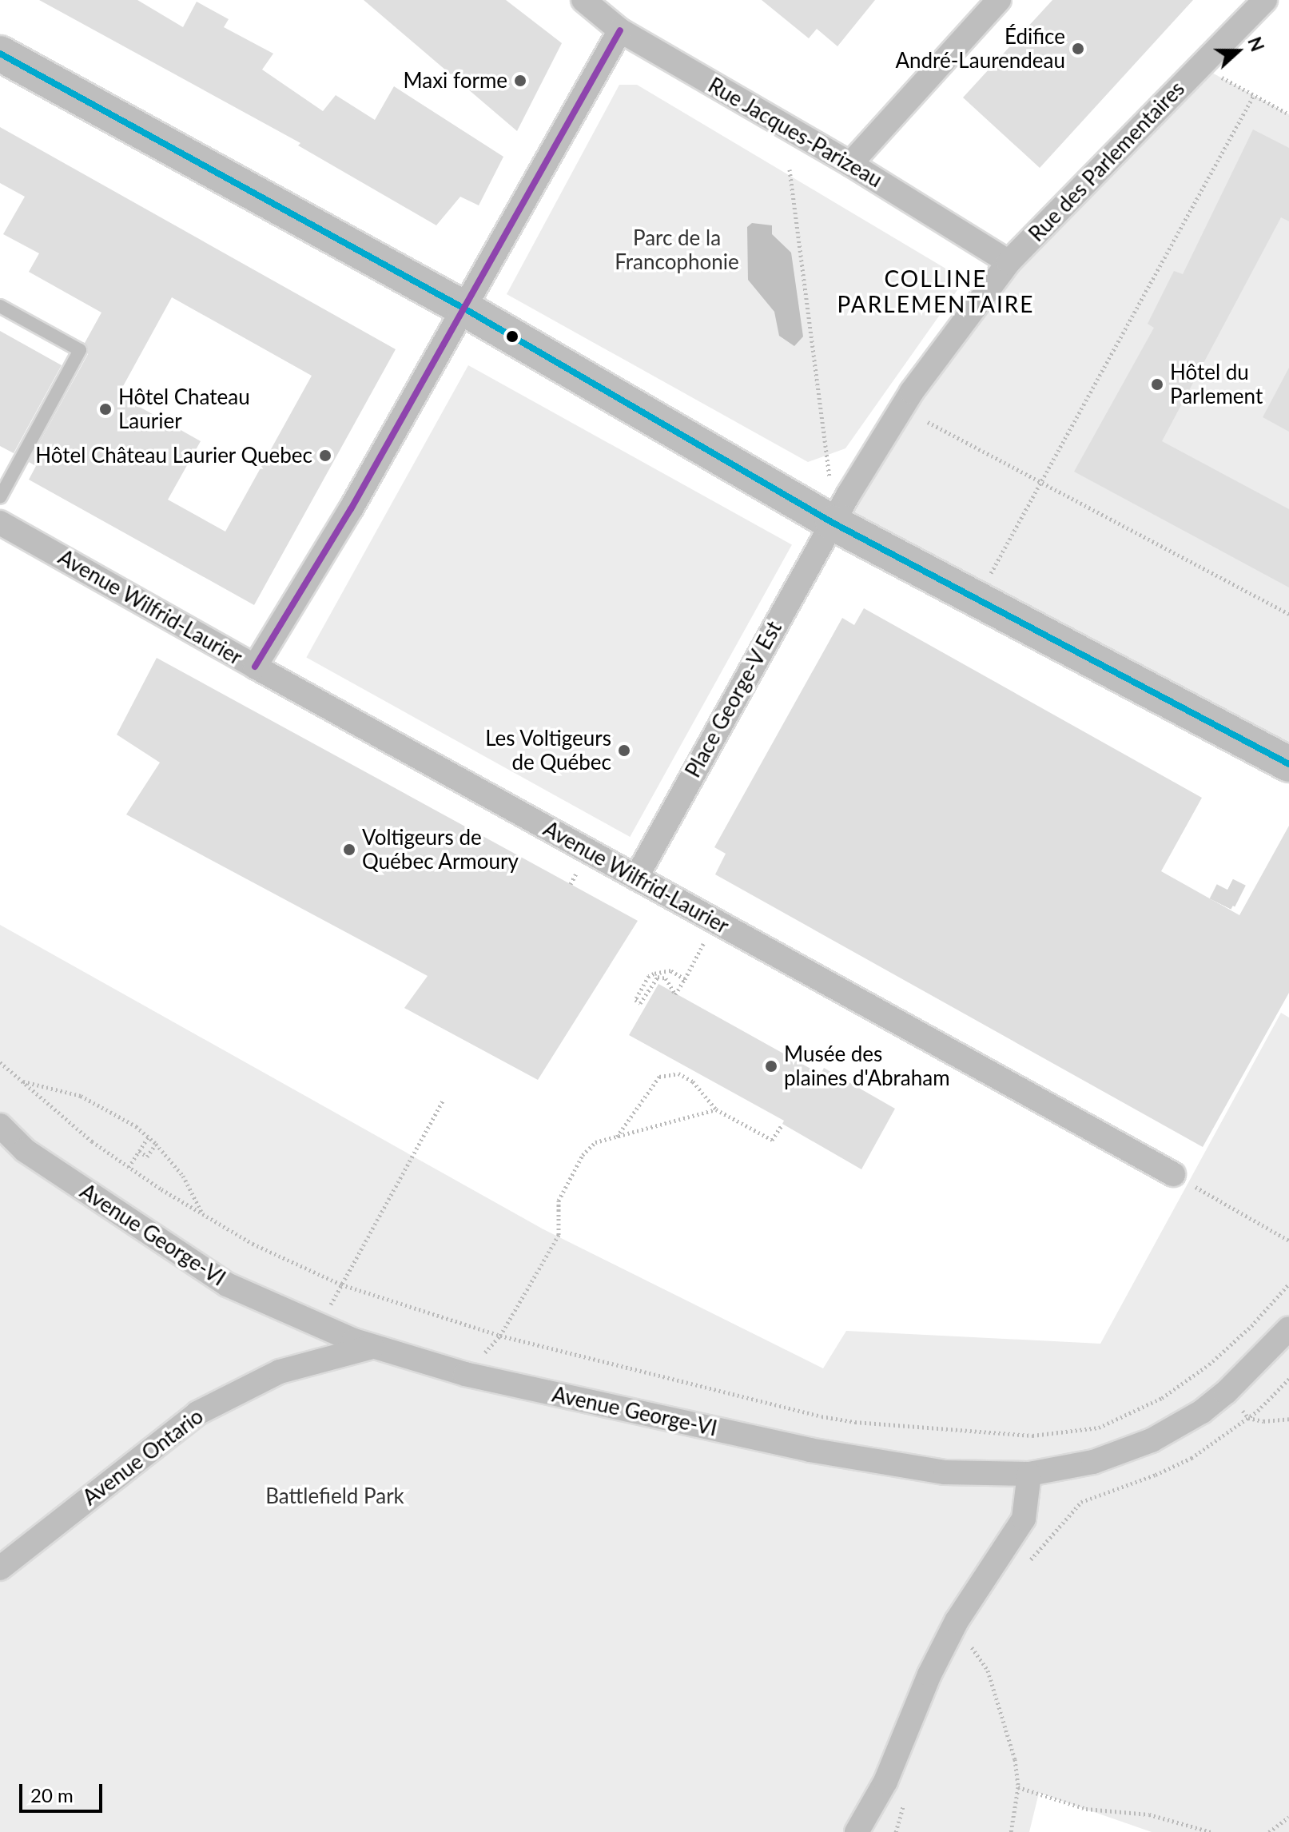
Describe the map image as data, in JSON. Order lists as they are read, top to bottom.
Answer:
{
  "streets": {
    "street": [
      "Rue Jacques-Parizeau",
      "Rue des Parlementaires",
      "Avenue Wilfrid-Laurier",
      "Place George-V Est",
      "Avenue George-VI",
      "Avenue Ontario"
    ]
  },
  "crossings": [
    ["Rue Jacques-Parizeau", "Rue des Parlementaires"],
    ["Rue des Parlementaires", "Place George-V Est"],
    ["Avenue Wilfrid-Laurier", "Place George-V Est"],
    ["Avenue George-VI", "Avenue Ontario"]
  ],
  "districts": ["COLLINE PARLEMENTAIRE"],
  "parks": ["Parc de la Francophonie", "Battlefield Park"],
  "places": [
    "Édifice André-Laurendeau",
    "Maxi forme",
    "Hôtel du Parlement",
    "Hôtel Chateau Laurier",
    "Hôtel Château Laurier Quebec",
    "Les Voltigeurs de Québec",
    "Voltigeurs de Québec Armoury",
    "Musée des plaines d'Abraham"
  ],
  "scale_bar": "20 m",
  "north": "right"
}
